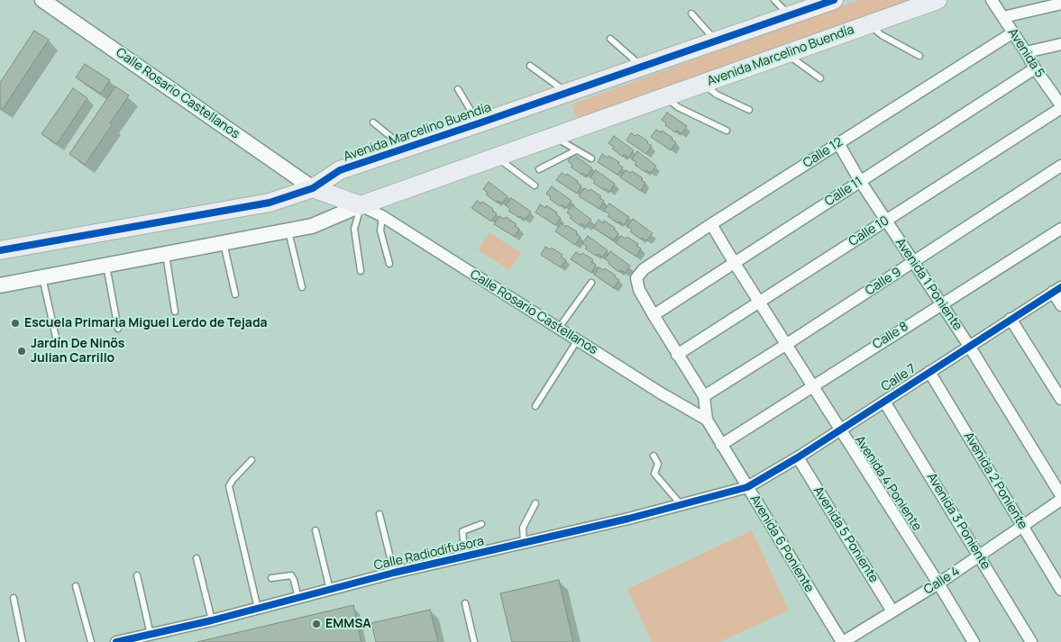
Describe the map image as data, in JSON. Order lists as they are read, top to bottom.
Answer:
{
  "streets": {
    "main road": ["Avenida Marcelino Buendía"],
    "street": [
      "Avenida 5",
      "Calle Rosario Castellanos",
      "Calle 12",
      "Calle 11",
      "Calle 10",
      "Calle 9",
      "Avenida 1 Poniente",
      "Calle 8",
      "Calle 7",
      "Avenida 2 Poniente",
      "Avenida 4 Poniente",
      "Avenida 3 Poniente",
      "Avenida 5 Poniente",
      "Avenida 6 Poniente",
      "Calle Radiodifusora",
      "Calle 4"
    ]
  },
  "crossings": [
    ["Avenida 5", "Calle 12"],
    ["Avenida 5", "Calle 11"],
    ["Avenida 5", "Calle 10"],
    ["Avenida Marcelino Buendía", "Calle Rosario Castellanos"],
    ["Calle Rosario Castellanos", "Avenida 6 Poniente"],
    ["Calle 12", "Avenida 1 Poniente"],
    ["Calle 12", "Avenida 4 Poniente"],
    ["Calle 12", "Avenida 6 Poniente"],
    ["Calle 11", "Avenida 1 Poniente"],
    ["Calle 11", "Avenida 4 Poniente"],
    ["Calle 11", "Avenida 6 Poniente"],
    ["Calle 10", "Avenida 1 Poniente"],
    ["Calle 10", "Avenida 4 Poniente"],
    ["Calle 10", "Avenida 6 Poniente"],
    ["Calle 9", "Avenida 1 Poniente"],
    ["Calle 9", "Avenida 4 Poniente"],
    ["Calle 9", "Avenida 6 Poniente"],
    ["Avenida 1 Poniente", "Calle 8"],
    ["Avenida 1 Poniente", "Calle 7"],
    ["Calle 8", "Avenida 4 Poniente"],
    ["Calle 8", "Avenida 6 Poniente"],
    ["Calle 7", "Avenida 2 Poniente"],
    ["Calle 7", "Avenida 4 Poniente"],
    ["Calle 7", "Avenida 3 Poniente"],
    ["Calle 7", "Avenida 5 Poniente"],
    ["Calle 7", "Avenida 6 Poniente"],
    ["Calle 7", "Calle Radiodifusora"],
    ["Avenida 2 Poniente", "Calle 4"],
    ["Avenida 4 Poniente", "Calle 4"],
    ["Avenida 3 Poniente", "Calle 4"],
    ["Avenida 5 Poniente", "Calle 4"],
    ["Avenida 6 Poniente", "Calle Radiodifusora"],
    ["Avenida 6 Poniente", "Calle 4"]
  ],
  "places": ["Escuela Primaria Miguel Lerdo de Tejada", "Jardín De Ninõs Julian Carrillo", "EMMSA"]
}
